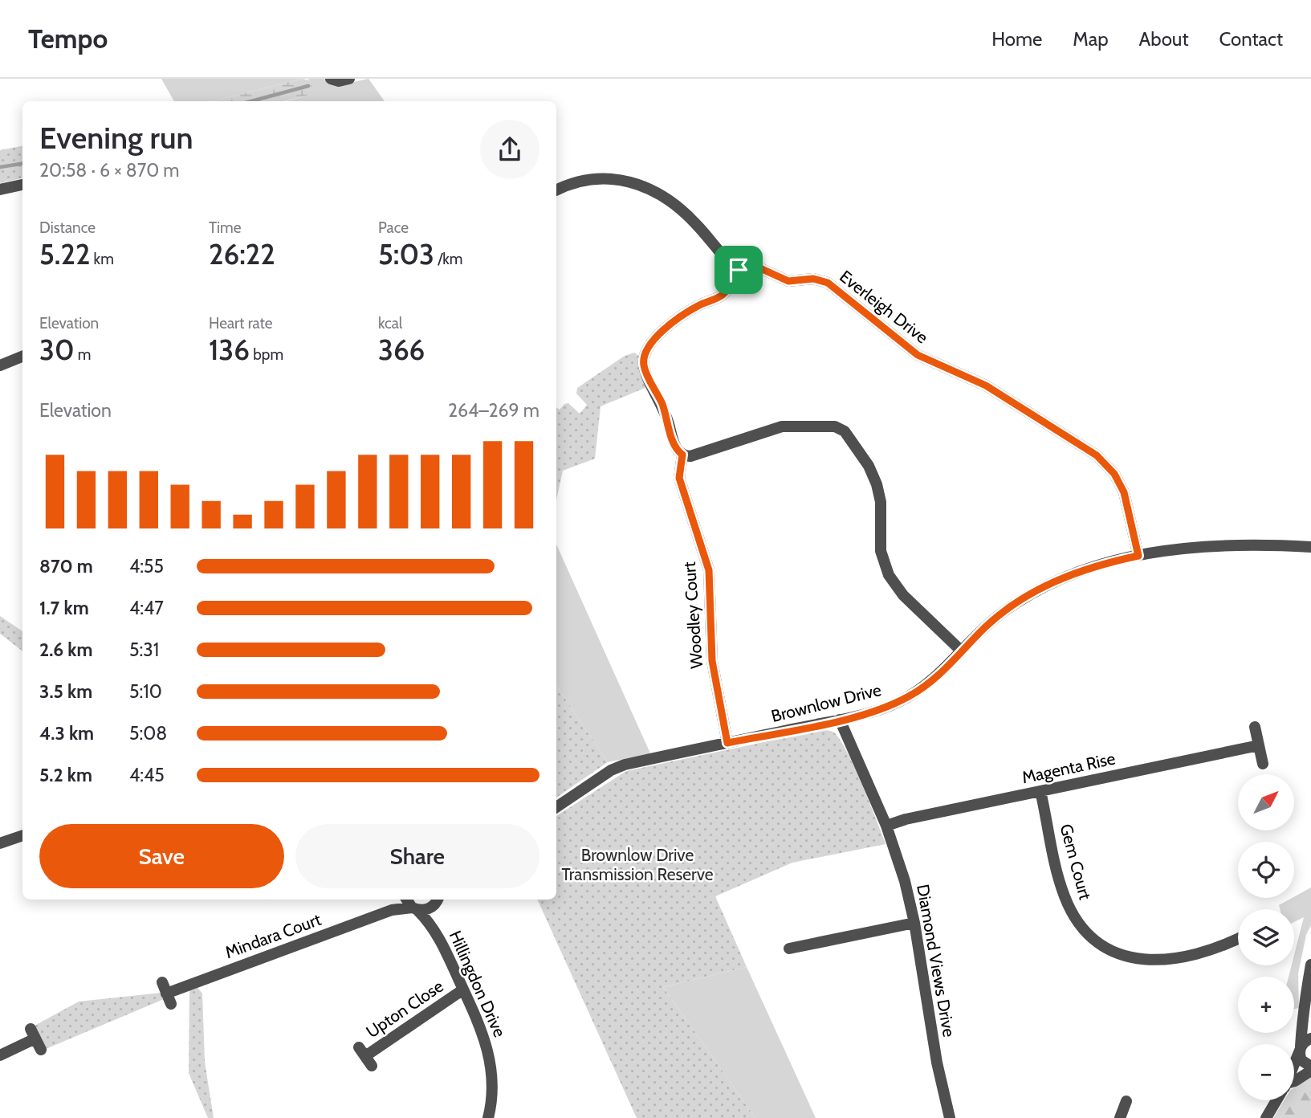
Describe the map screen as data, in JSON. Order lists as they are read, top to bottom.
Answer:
{
  "streets": {
    "street": [
      "Everleigh Drive",
      "Woodley Court",
      "Brownlow Drive",
      "Magenta Rise",
      "Gem Court",
      "Mindara Court",
      "Diamond Views Drive",
      "Hillingdon Drive",
      "Upton Close"
    ]
  },
  "crossings": [
    ["Everleigh Drive", "Brownlow Drive"],
    ["Woodley Court", "Brownlow Drive"],
    ["Brownlow Drive", "Diamond Views Drive"],
    ["Magenta Rise", "Gem Court"],
    ["Magenta Rise", "Diamond Views Drive"],
    ["Mindara Court", "Hillingdon Drive"],
    ["Hillingdon Drive", "Upton Close"]
  ],
  "parks": ["Brownlow Drive Transmission Reserve"],
  "north": "top right",
  "page": {
    "header": "Tempo",
    "nav": [
      "Home",
      "Map",
      "About",
      "Contact"
    ],
    "heading": ["Evening run", "20:58 · 6 × 870 m"],
    "stats": [
      ["Distance", "5.22 km"],
      ["Time", "26:22"],
      ["Pace", "5:03 /km"],
      ["Elevation", "30 m"],
      ["Heart rate", "136 bpm"],
      ["kcal", "366"]
    ],
    "chart": ["Elevation", "264–269 m"],
    "list": [
      {
        "name": "870 m",
        "note": "4:55"
      },
      {
        "name": "1.7 km",
        "note": "4:47"
      },
      {
        "name": "2.6 km",
        "note": "5:31"
      },
      {
        "name": "3.5 km",
        "note": "5:10"
      },
      {
        "name": "4.3 km",
        "note": "5:08"
      },
      {
        "name": "5.2 km",
        "note": "4:45"
      }
    ],
    "map_buttons": ["+", "−"],
    "buttons": ["Save", "Share"]
  }
}
